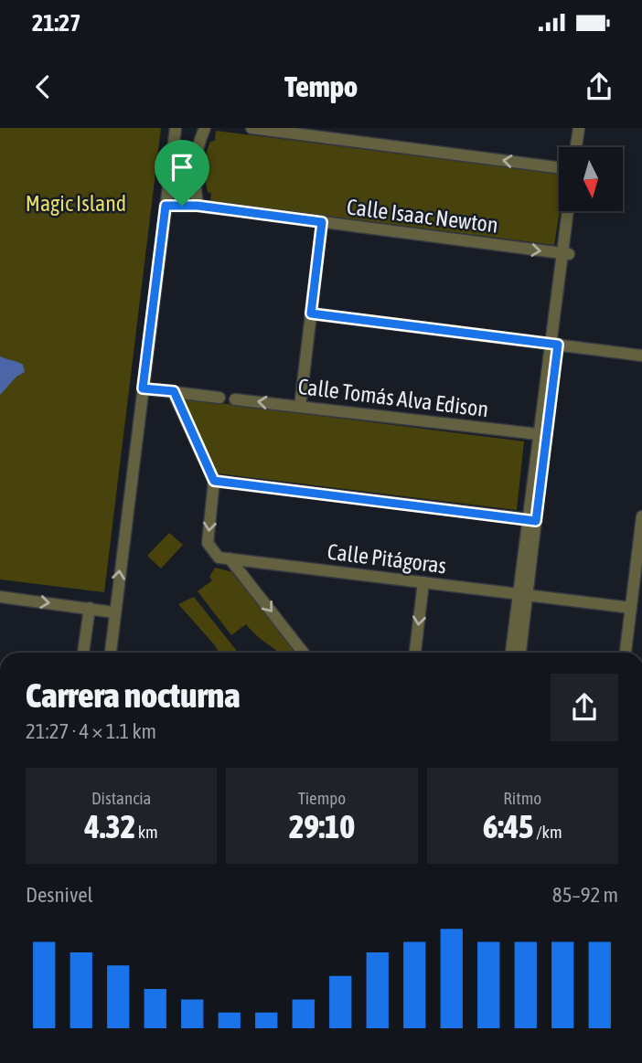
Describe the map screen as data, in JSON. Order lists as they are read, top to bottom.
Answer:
{
  "streets": {
    "street": ["Calle Isaac Newton", "Calle Tomás Alva Edison", "Calle Pitágoras"]
  },
  "parks": ["Magic Island"],
  "north": "bottom",
  "page": {
    "status": "21:27",
    "header": "Tempo",
    "heading": ["Carrera nocturna", "21:27 · 4 × 1.1 km"],
    "stats": [
      ["Distancia", "4.32 km"],
      ["Tiempo", "29:10"],
      ["Ritmo", "6:45 /km"]
    ],
    "chart": ["Desnivel", "85–92 m"]
  }
}
